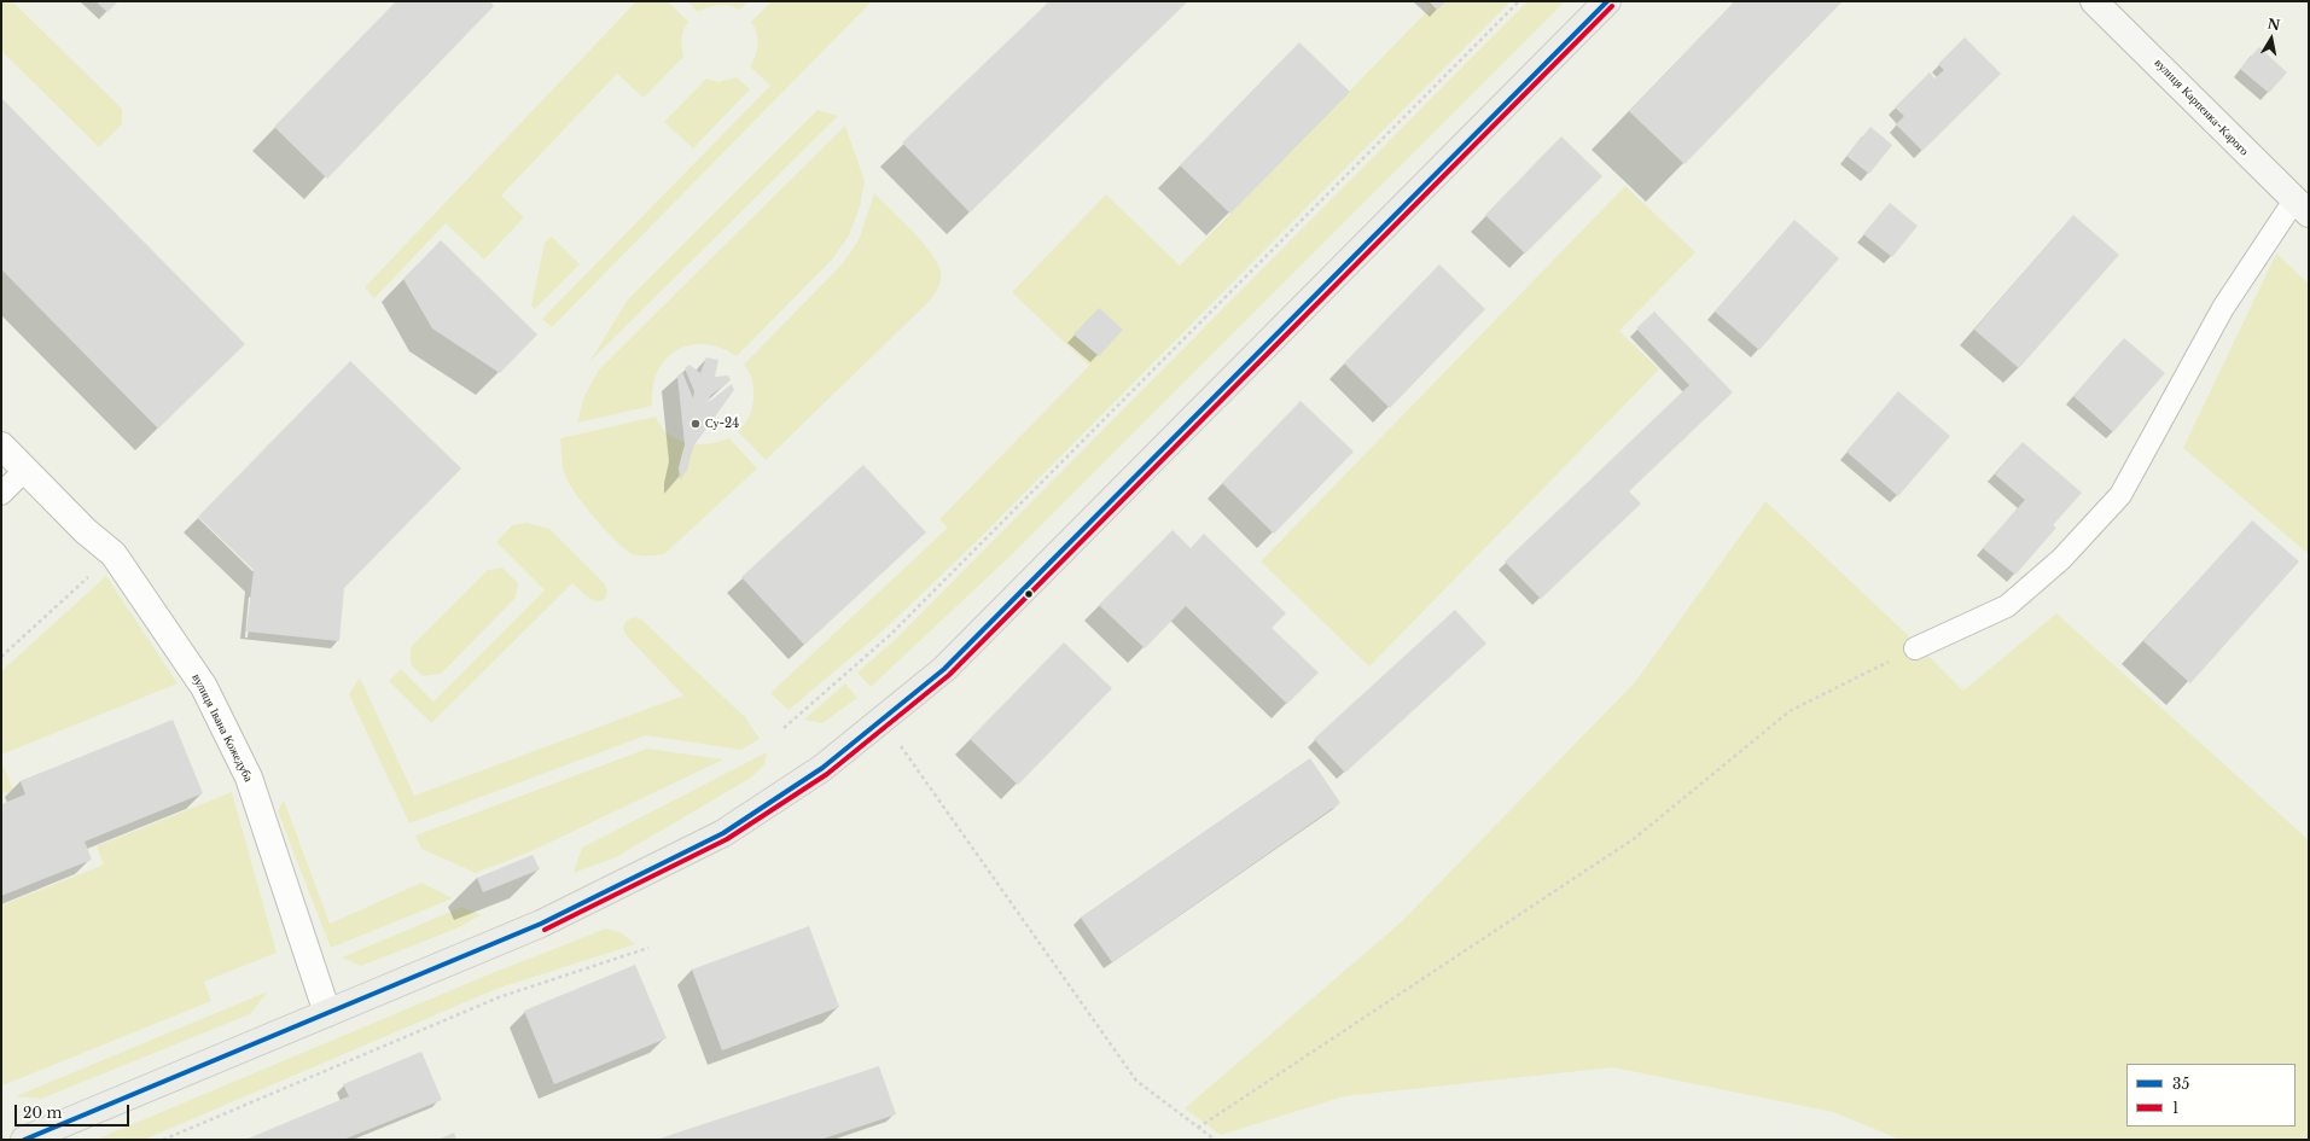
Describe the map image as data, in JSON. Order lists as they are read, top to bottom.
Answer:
{
  "streets": {
    "main road": ["вулиця Карпенка-Карого"],
    "street": ["вулиця Івана Кожедуба"]
  },
  "places": ["Су-24"],
  "lines": ["transit line 35", "transit line 1"],
  "legend": ["35", "1"],
  "scale_bar": "20 m",
  "north": "top"
}
